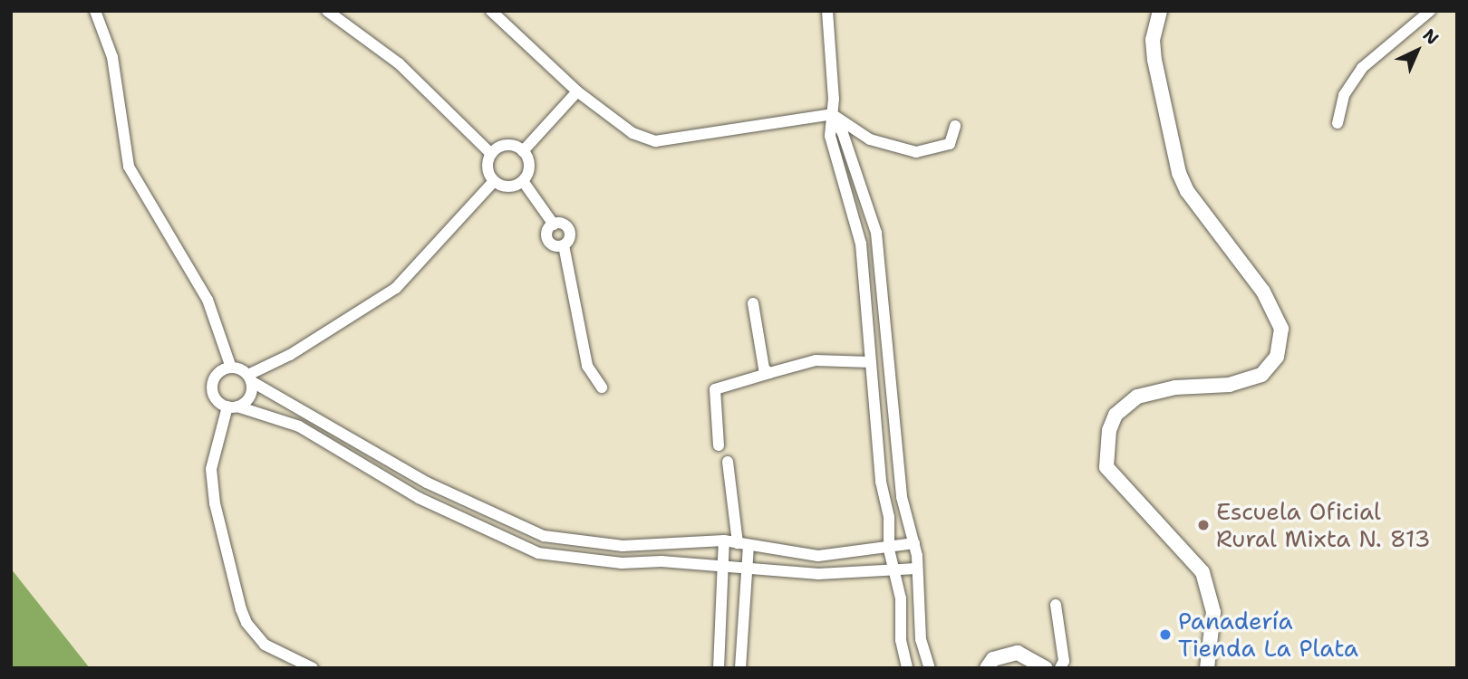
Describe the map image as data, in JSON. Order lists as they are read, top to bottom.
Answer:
{
  "places": ["Escuela Oficial Rural Mixta N. 813", "Panadería Tienda La Plata"],
  "north": "top right"
}
